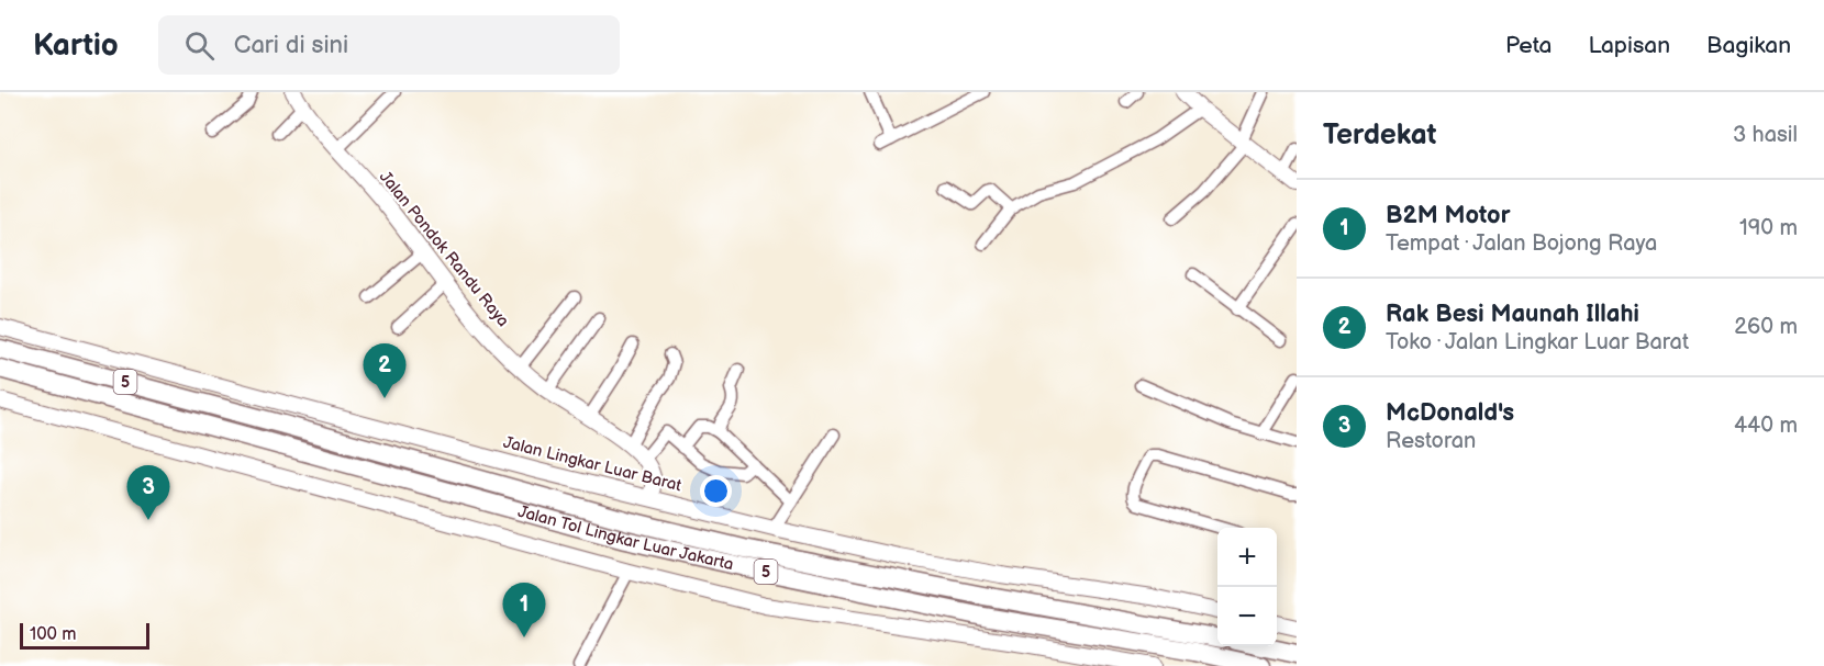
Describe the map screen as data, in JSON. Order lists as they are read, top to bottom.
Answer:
{
  "streets": {
    "highway": ["5", "Jalan Tol Lingkar Luar Jakarta"],
    "main road": ["Jalan Pondok Randu Raya", "Jalan Lingkar Luar Barat"]
  },
  "scale_bar": "100 m",
  "page": {
    "header": "Kartio",
    "search": "Cari di sini",
    "nav": ["Peta", "Lapisan", "Bagikan"],
    "heading": ["Terdekat", "3 hasil"],
    "list": [
      {
        "mark": "1",
        "name": "B2M Motor",
        "note": "Tempat · Jalan Bojong Raya",
        "value": "190 m"
      },
      {
        "mark": "2",
        "name": "Rak Besi Maunah Illahi",
        "note": "Toko · Jalan Lingkar Luar Barat",
        "value": "260 m"
      },
      {
        "mark": "3",
        "name": "McDonald's",
        "note": "Restoran",
        "value": "440 m"
      }
    ],
    "pins": ["2", "3", "1"],
    "map_buttons": ["+", "−"],
    "scale": "100 m"
  }
}
